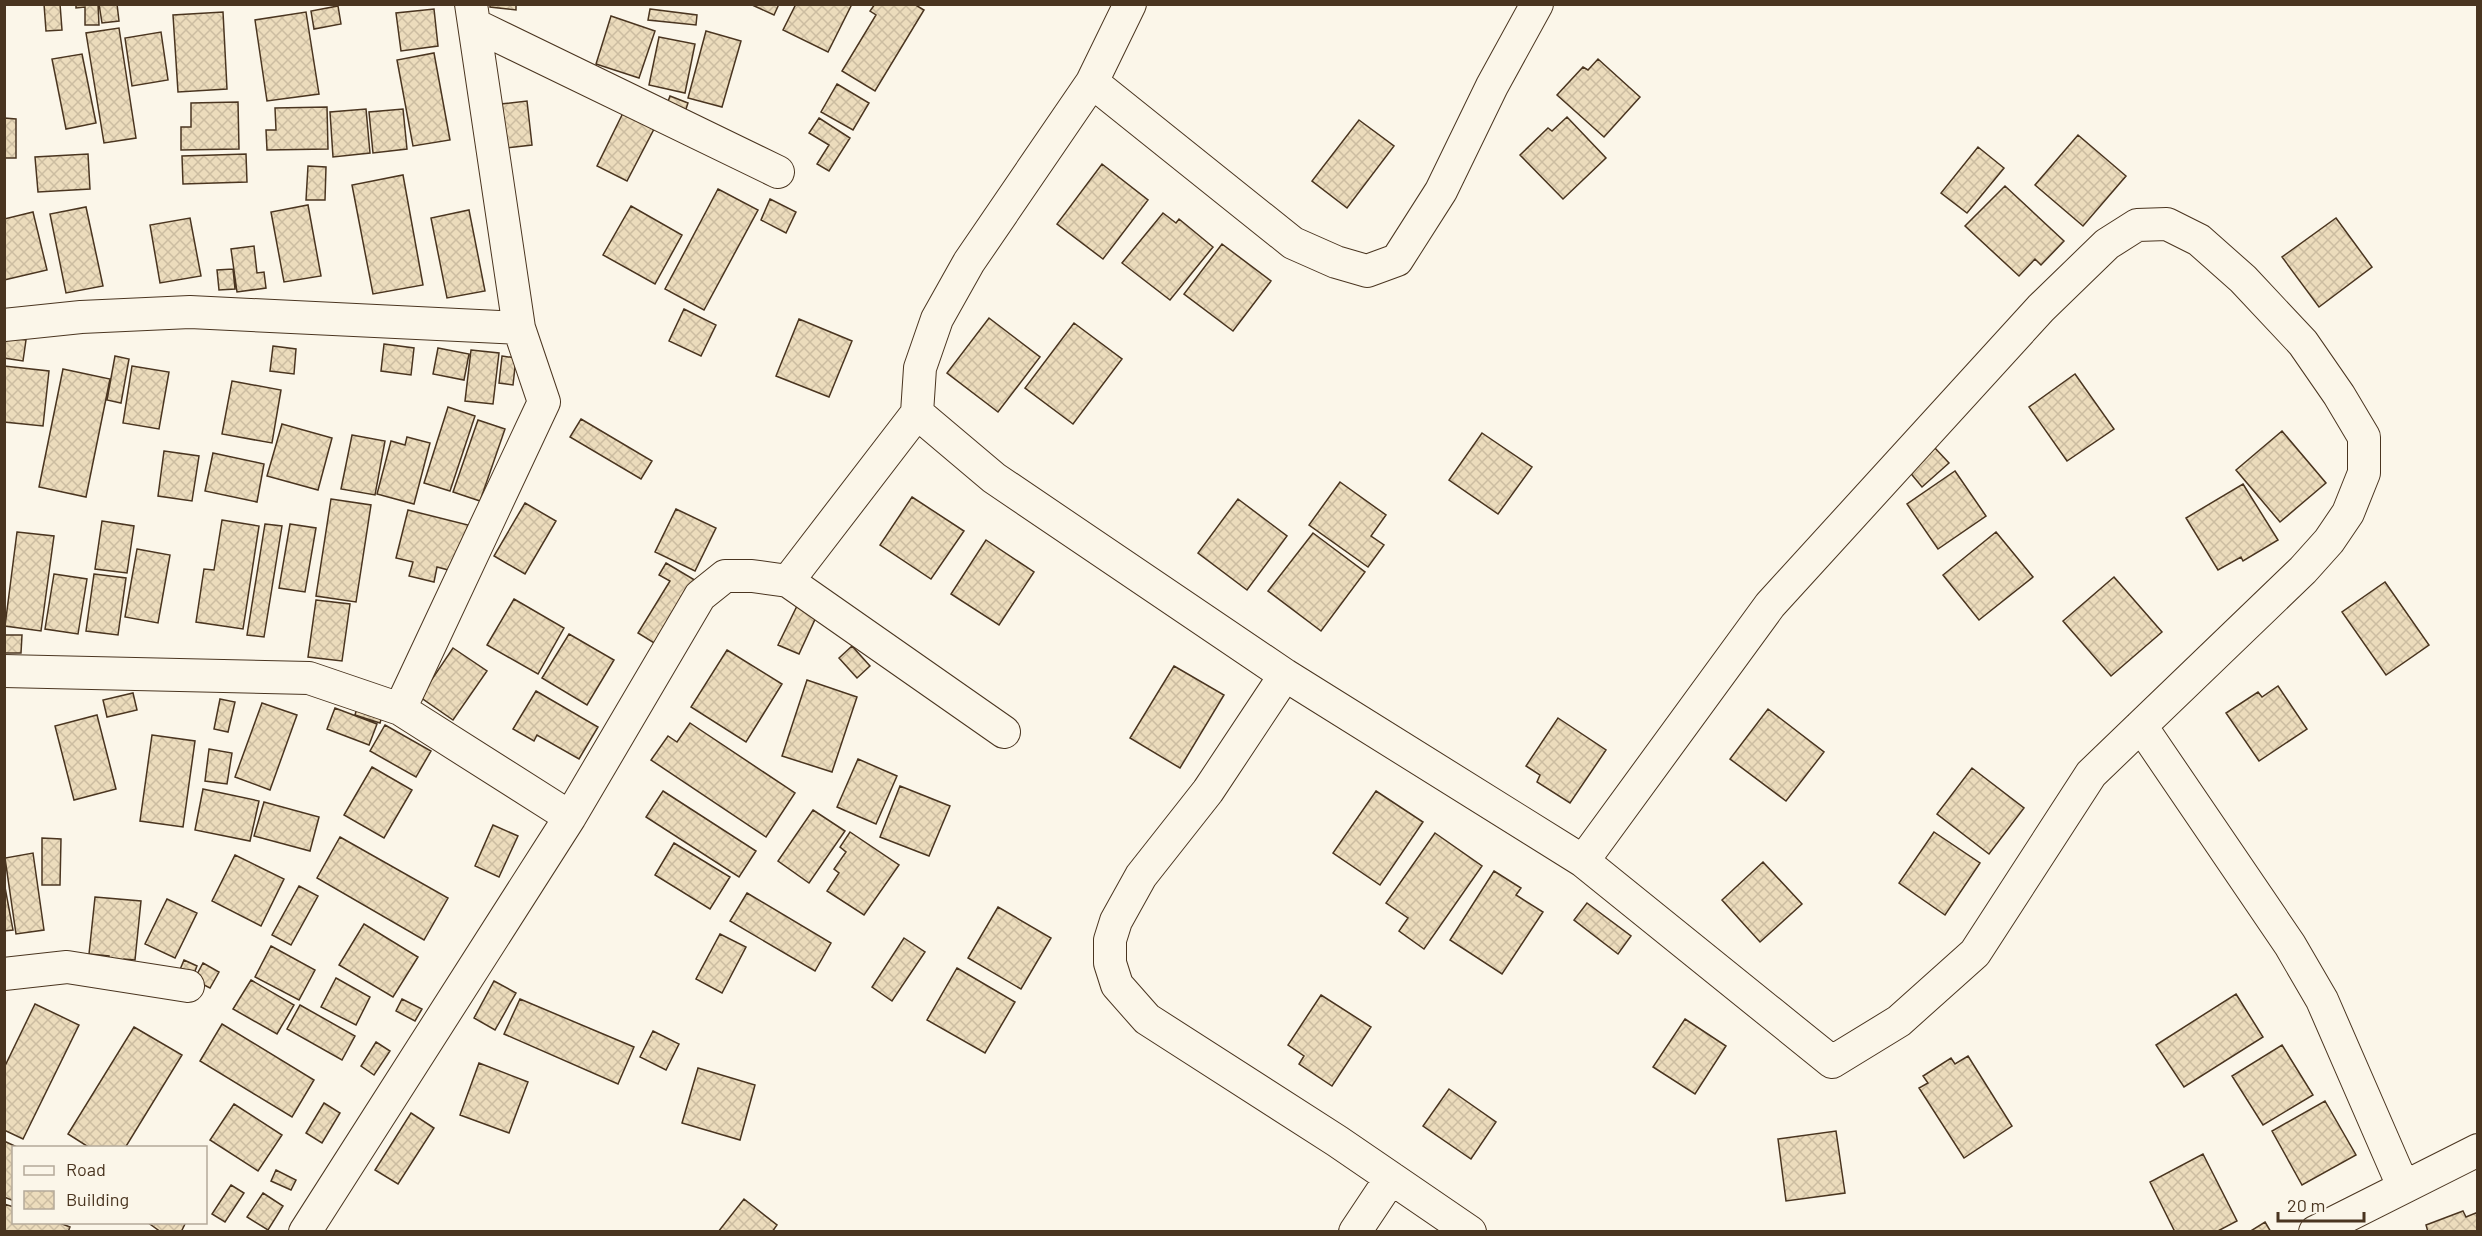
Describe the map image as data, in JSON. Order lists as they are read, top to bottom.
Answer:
{
  "legend": ["Road", "Building"],
  "scale_bar": "20 m"
}
